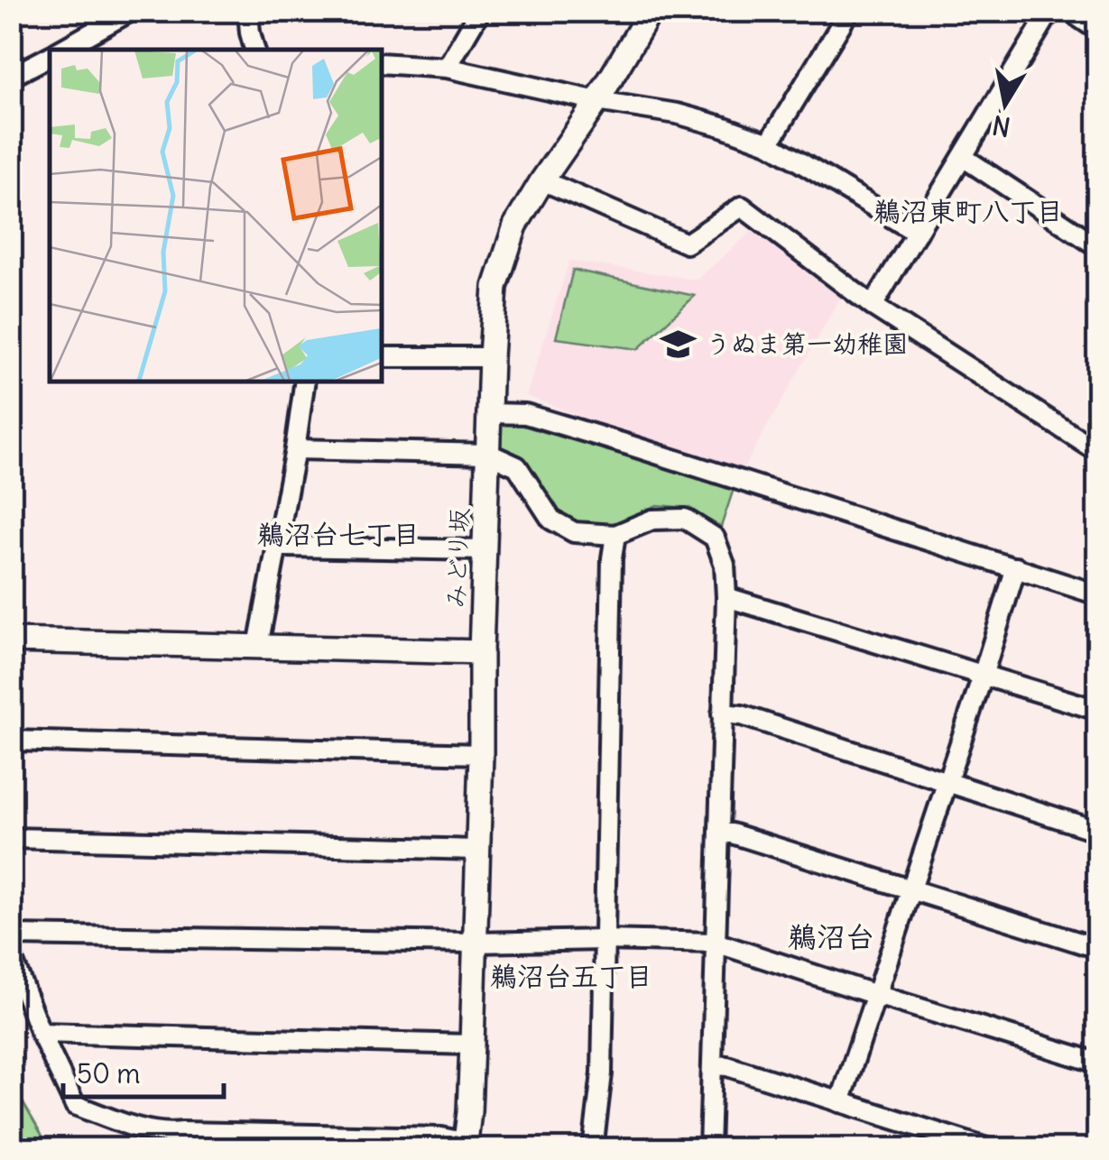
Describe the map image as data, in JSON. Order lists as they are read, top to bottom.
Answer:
{
  "streets": {
    "street": ["みどり坂"]
  },
  "districts": [
    "鵜沼東町八丁目",
    "鵜沼台七丁目",
    "鵜沼台",
    "鵜沼台五丁目"
  ],
  "places": {
    "school or university": ["うぬま第一幼稚園"]
  },
  "scale_bar": "50 m",
  "north": "bottom"
}
